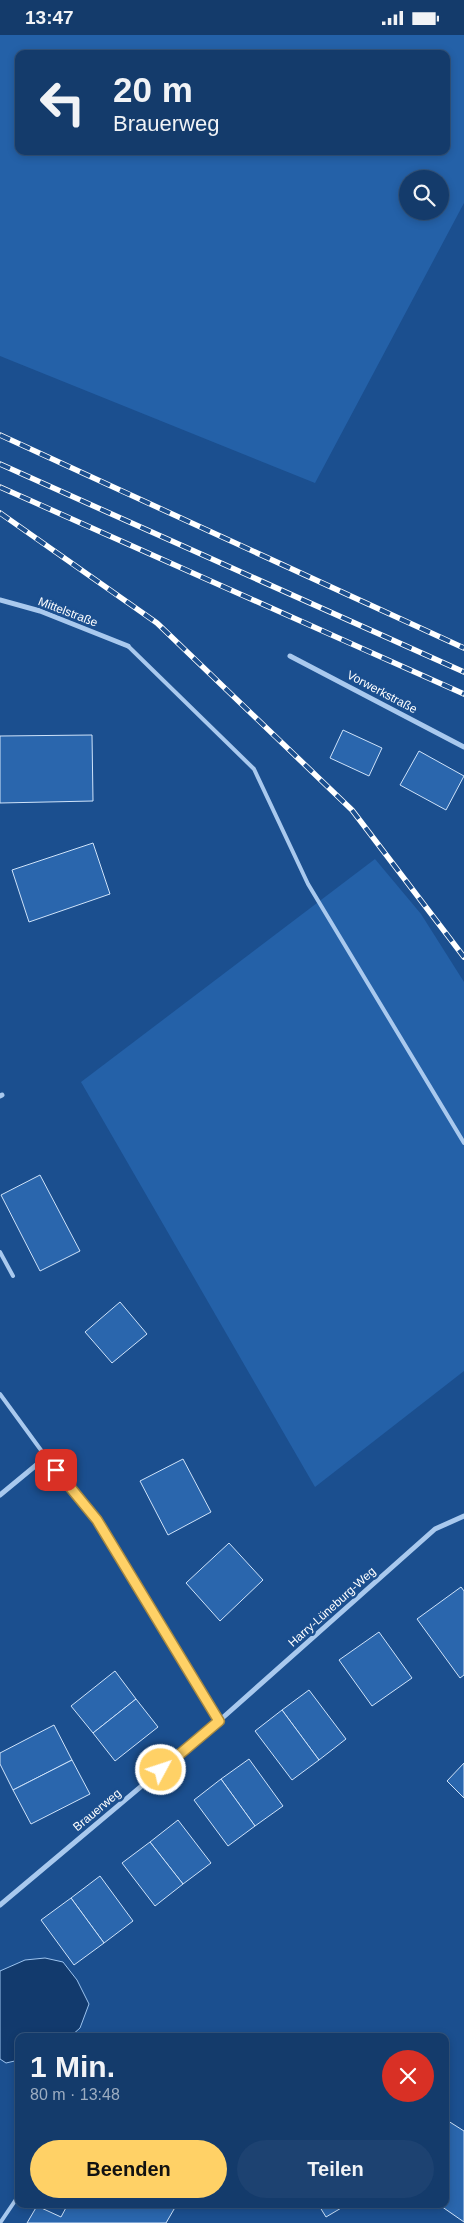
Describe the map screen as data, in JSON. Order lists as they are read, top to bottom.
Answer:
{
  "streets": {
    "street": [
      "Mittelstraße",
      "Vorwerkstraße",
      "Harry-Lüneburg-Weg",
      "Brauerweg"
    ]
  },
  "crossings": [
    ["Harry-Lüneburg-Weg", "Brauerweg"]
  ],
  "page": {
    "status": "13:47",
    "turn": ["20 m", "Brauerweg"],
    "heading": ["1 Min.", "80 m · 13:48"],
    "buttons": ["Beenden", "Teilen"]
  }
}
